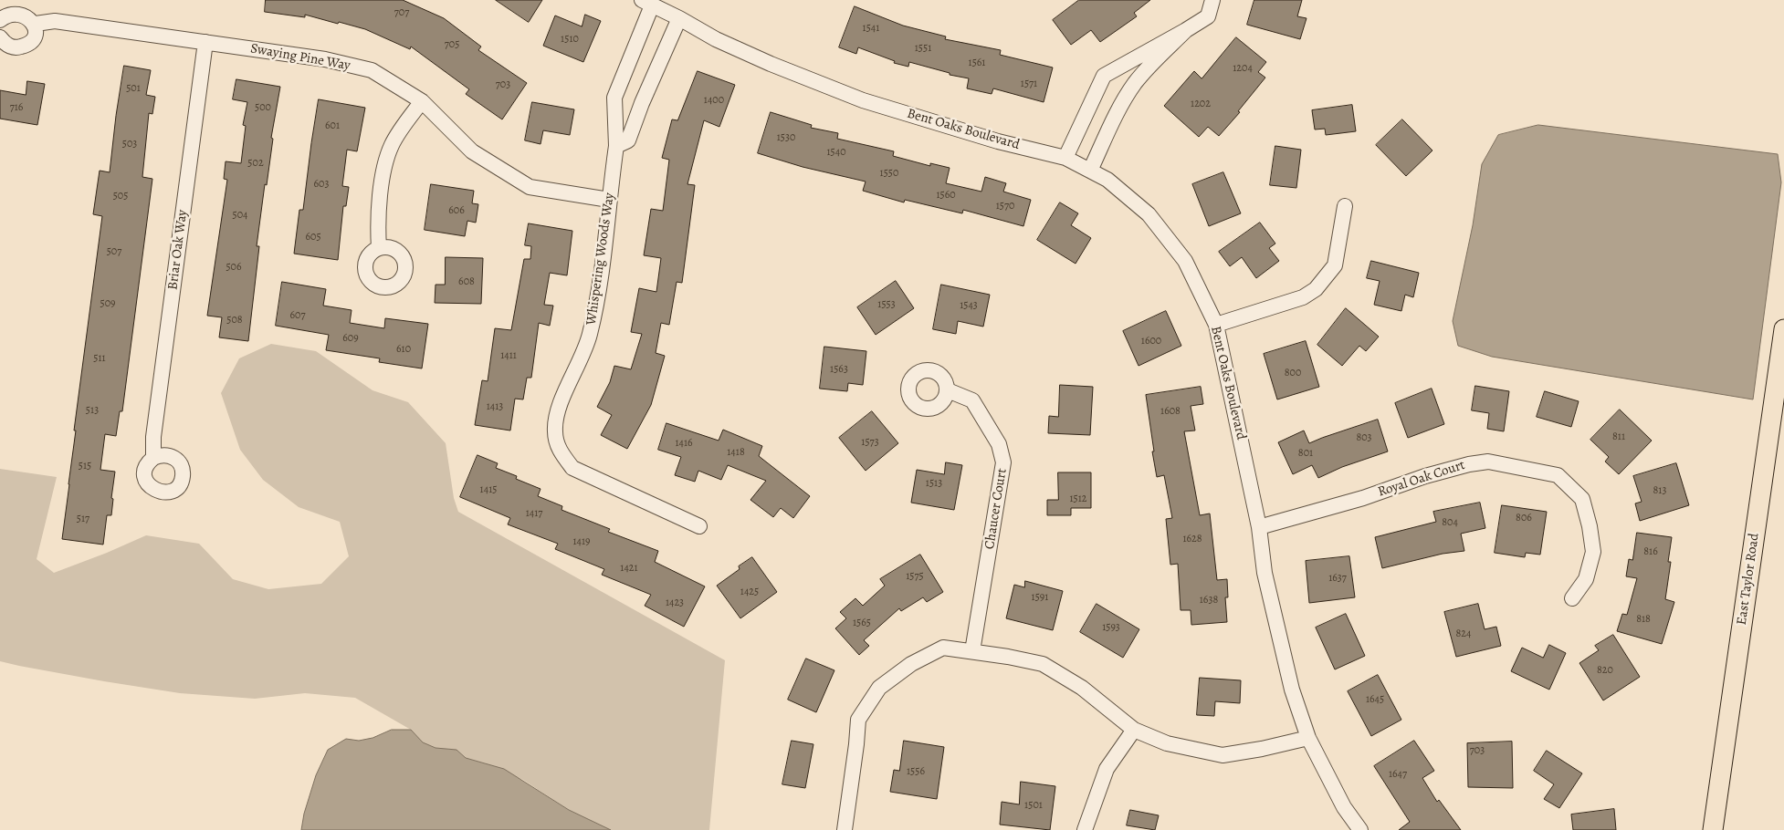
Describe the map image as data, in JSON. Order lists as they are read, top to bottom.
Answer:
{
  "streets": {
    "main road": ["East Taylor Road"],
    "street": [
      "Swaying Pine Way",
      "Bent Oaks Boulevard",
      "Briar Oak Way",
      "Whispering Woods Way",
      "Royal Oak Court",
      "Chaucer Court"
    ]
  },
  "crossings": [
    ["Swaying Pine Way", "Briar Oak Way"],
    ["Swaying Pine Way", "Whispering Woods Way"],
    ["Bent Oaks Boulevard", "Whispering Woods Way"],
    ["Bent Oaks Boulevard", "Royal Oak Court"]
  ],
  "house_numbers": [
    "707",
    "1541",
    "1510",
    "705",
    "1551",
    "1561",
    "1204",
    "1571",
    "703",
    "501",
    "1400",
    "1202",
    "716",
    "500",
    "601",
    "1530",
    "503",
    "1540",
    "502",
    "1550",
    "603",
    "1560",
    "505",
    "1570",
    "606",
    "504",
    "605",
    "507",
    "506",
    "608",
    "509",
    "1553",
    "1543",
    "607",
    "508",
    "609",
    "1600",
    "610",
    "1411",
    "511",
    "1563",
    "800",
    "1413",
    "513",
    "1608",
    "811",
    "803",
    "1573",
    "1416",
    "1418",
    "801",
    "515",
    "1513",
    "1415",
    "813",
    "1512",
    "1417",
    "806",
    "517",
    "804",
    "1628",
    "1419",
    "816",
    "1421",
    "1575",
    "1637",
    "1425",
    "1591",
    "1638",
    "1423",
    "818",
    "1565",
    "1593",
    "824",
    "820",
    "1645",
    "703",
    "1556",
    "1647",
    "1501"
  ]
}
